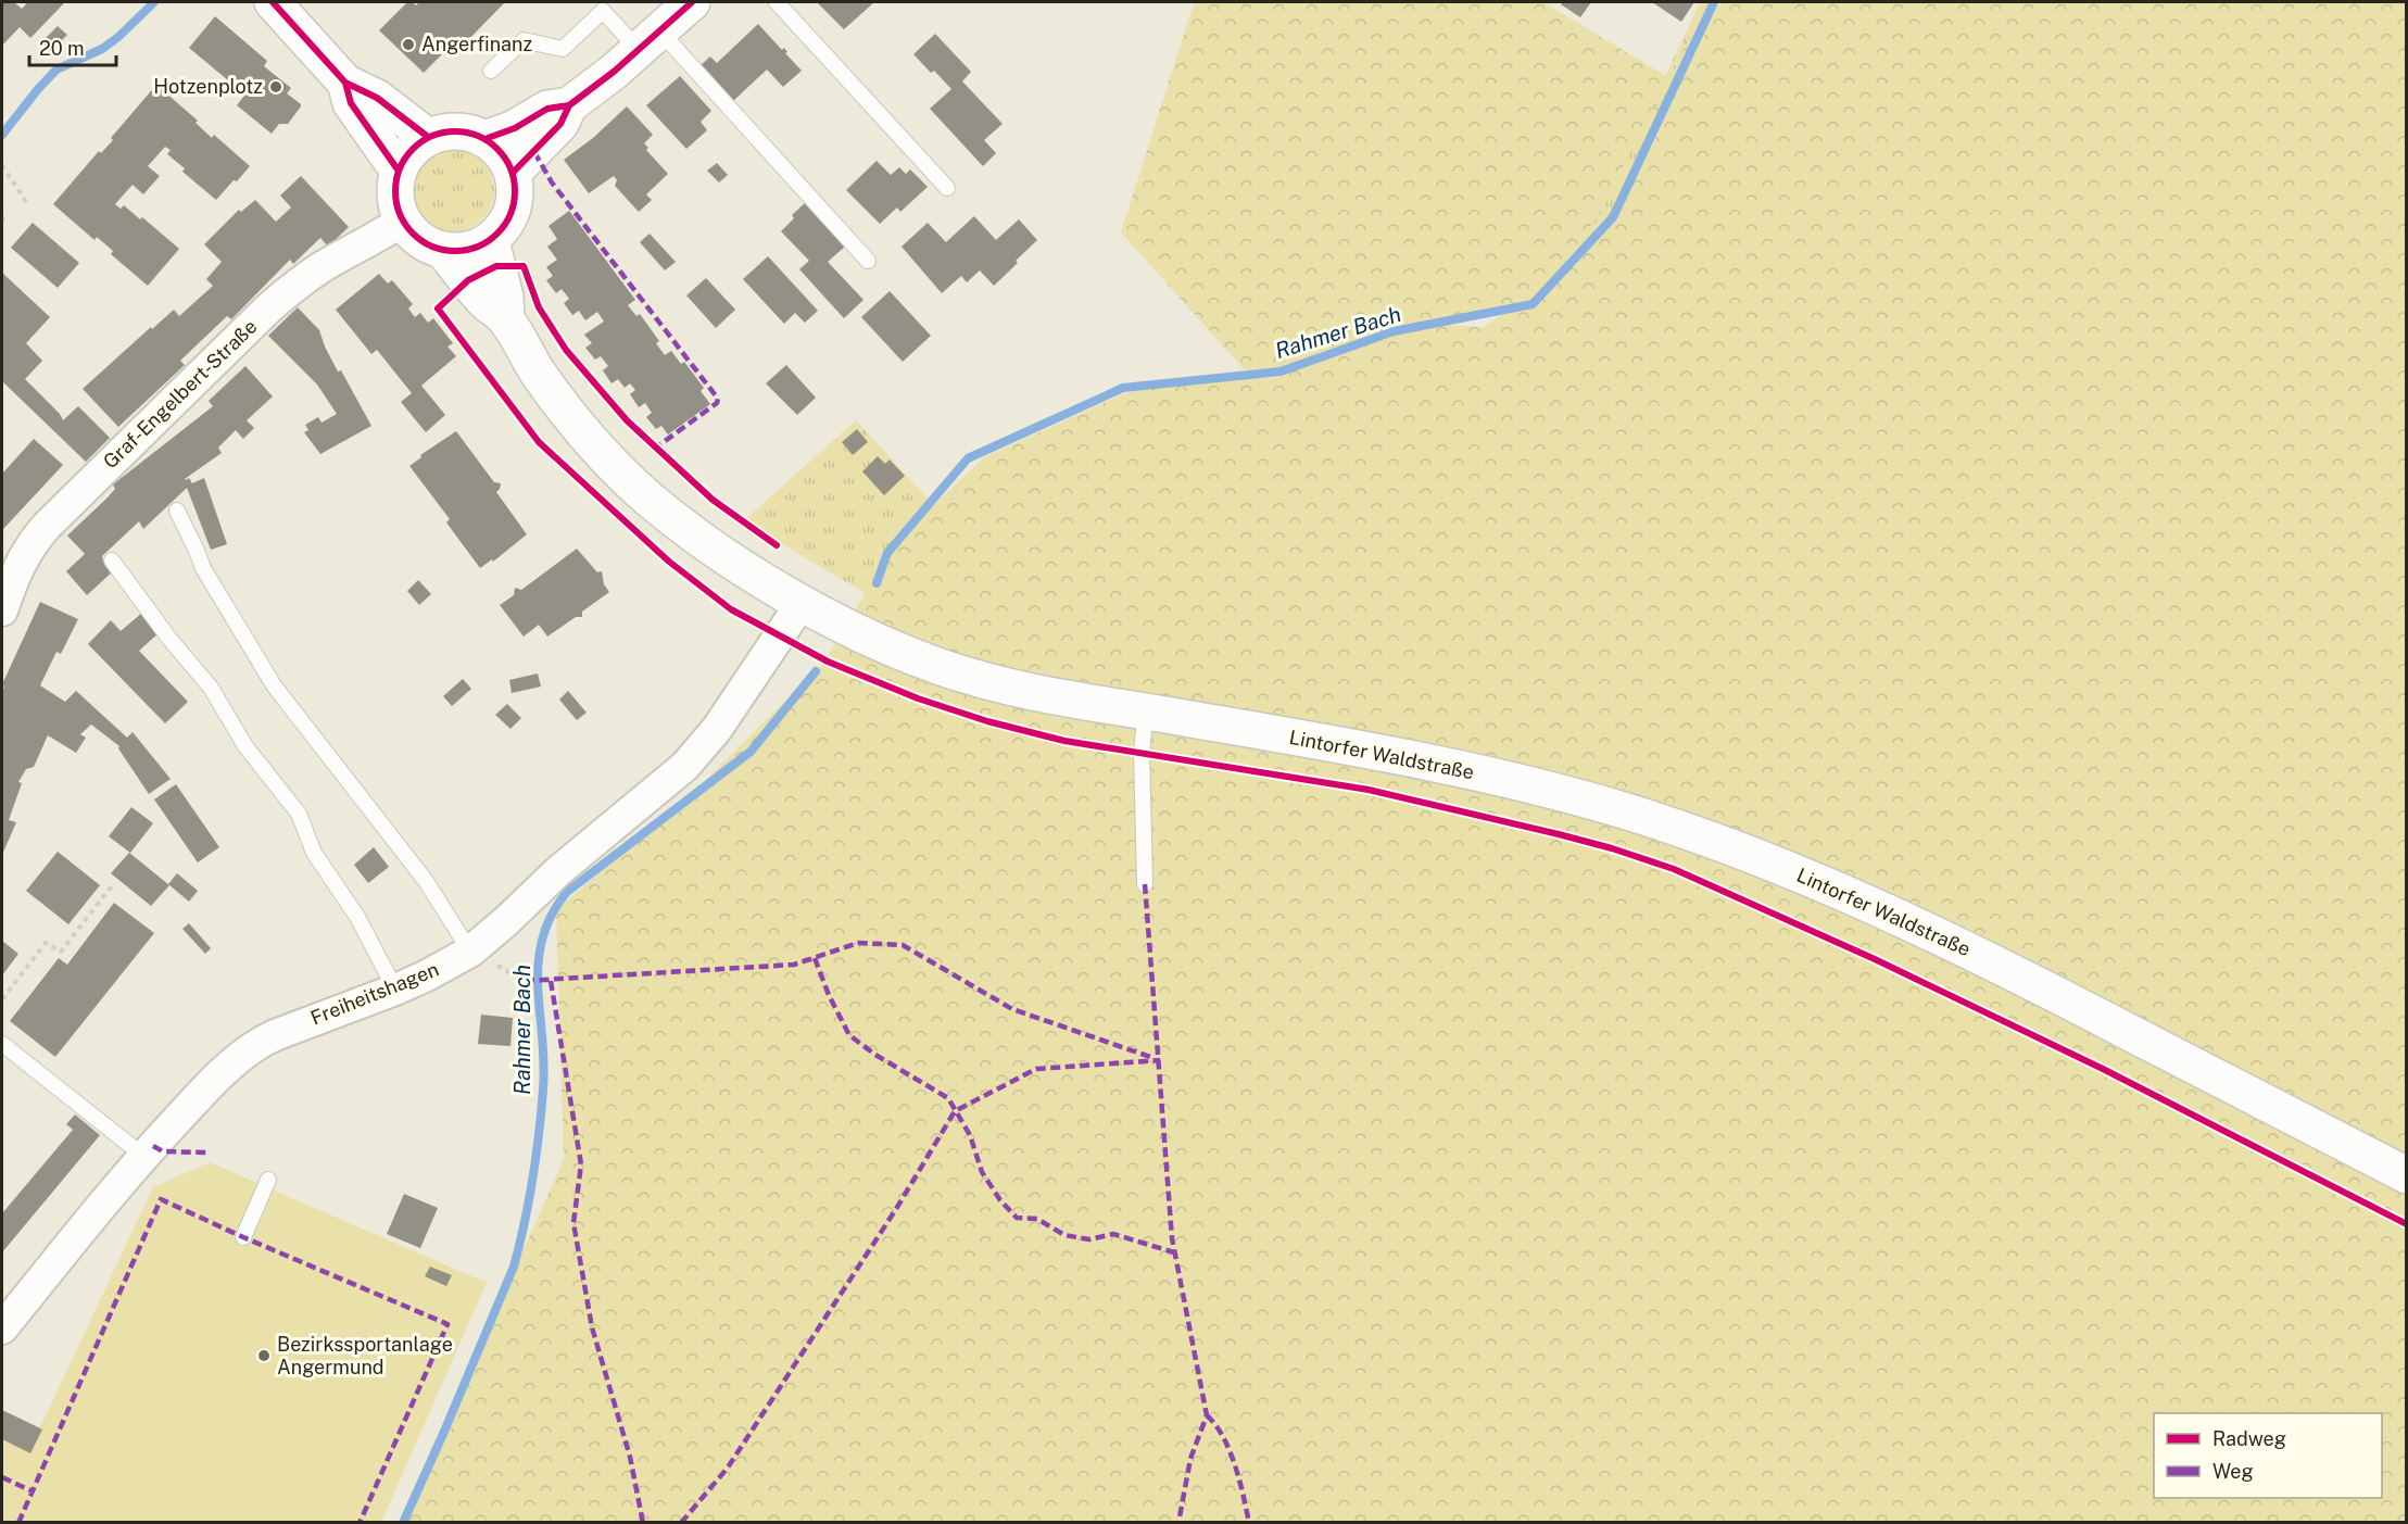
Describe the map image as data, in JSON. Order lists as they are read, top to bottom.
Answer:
{
  "streets": {
    "main road": ["Lintorfer Waldstraße"],
    "street": ["Graf-Engelbert-Straße", "Freiheitshagen"]
  },
  "crossings": [
    ["Graf-Engelbert-Straße", "Lintorfer Waldstraße"],
    ["Lintorfer Waldstraße", "Freiheitshagen"]
  ],
  "water": ["Rahmer Bach"],
  "places": ["Angerfinanz", "Hotzenplotz", "Bezirkssportanlage Angermund"],
  "legend": ["Radweg", "Weg"],
  "scale_bar": "20 m"
}
